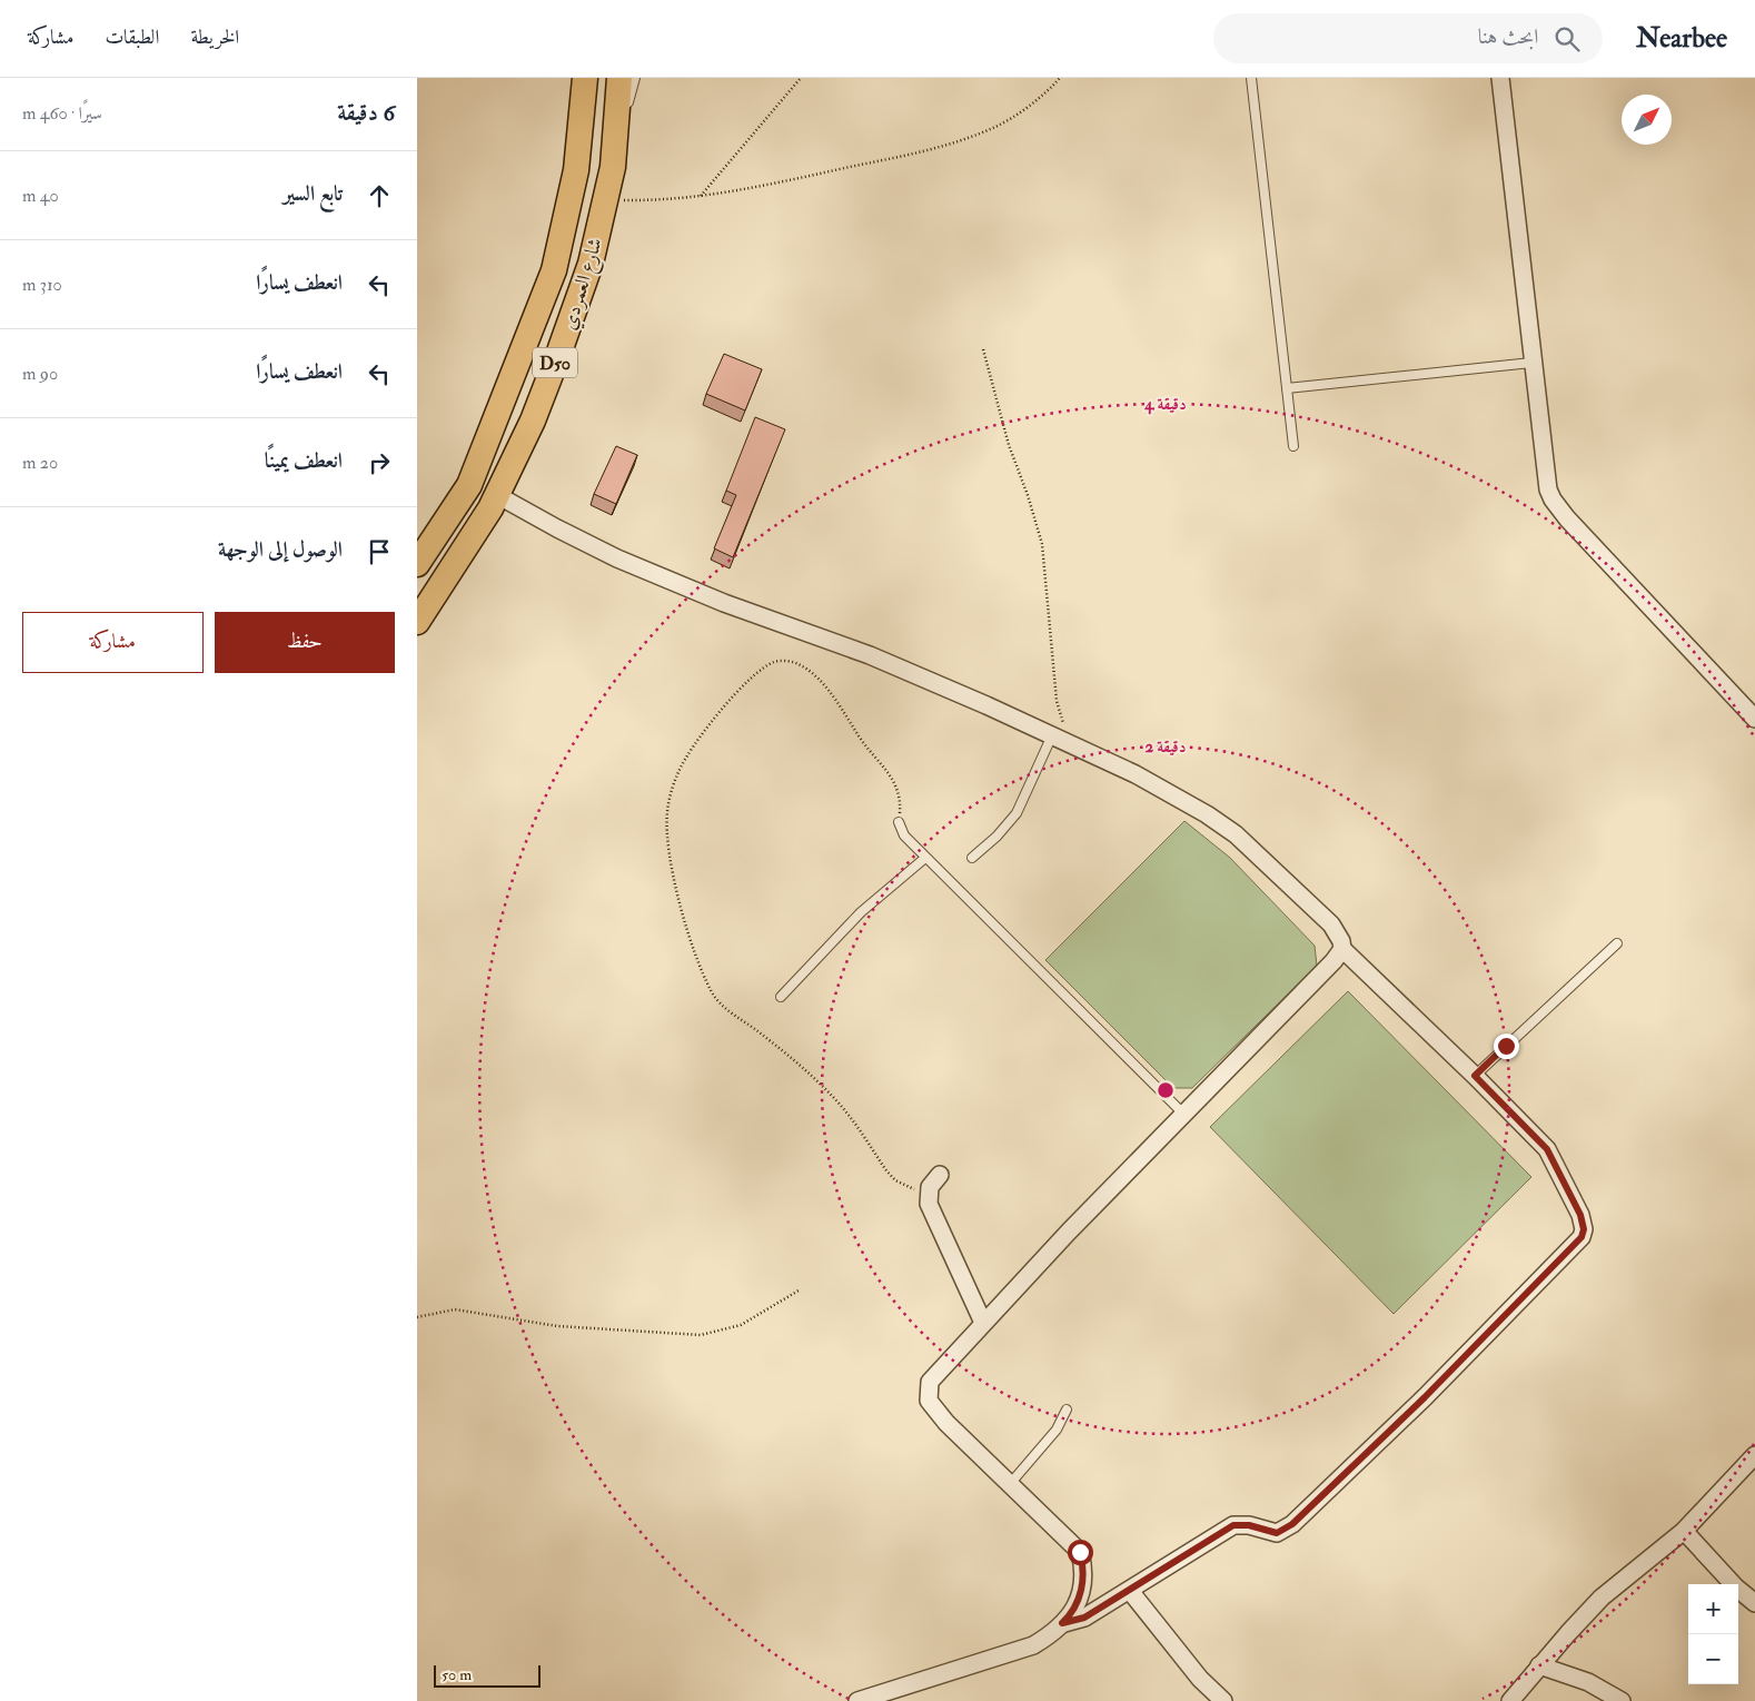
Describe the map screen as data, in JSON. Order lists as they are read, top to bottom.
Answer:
{
  "streets": {
    "main road": ["شارع العمردي", "D50"]
  },
  "scale_bar": "50 m",
  "north": "top right",
  "page": {
    "header": "Nearbee",
    "search": "ابحث هنا",
    "nav": ["الخريطة", "الطبقات", "مشاركة"],
    "heading": ["6 دقيقة", "سيرًا · 460 m"],
    "list": [
      ["تابع السير", "40 m"],
      ["انعطف يسارًا", "310 m"],
      ["انعطف يسارًا", "90 m"],
      ["انعطف يمينًا", "20 m"],
      "الوصول إلى الوجهة"
    ],
    "buttons": ["حفظ", "مشاركة"],
    "map_buttons": ["+", "−"],
    "scale": "50 m"
  },
  "rings": ["4 دقيقة", "2 دقيقة"]
}
